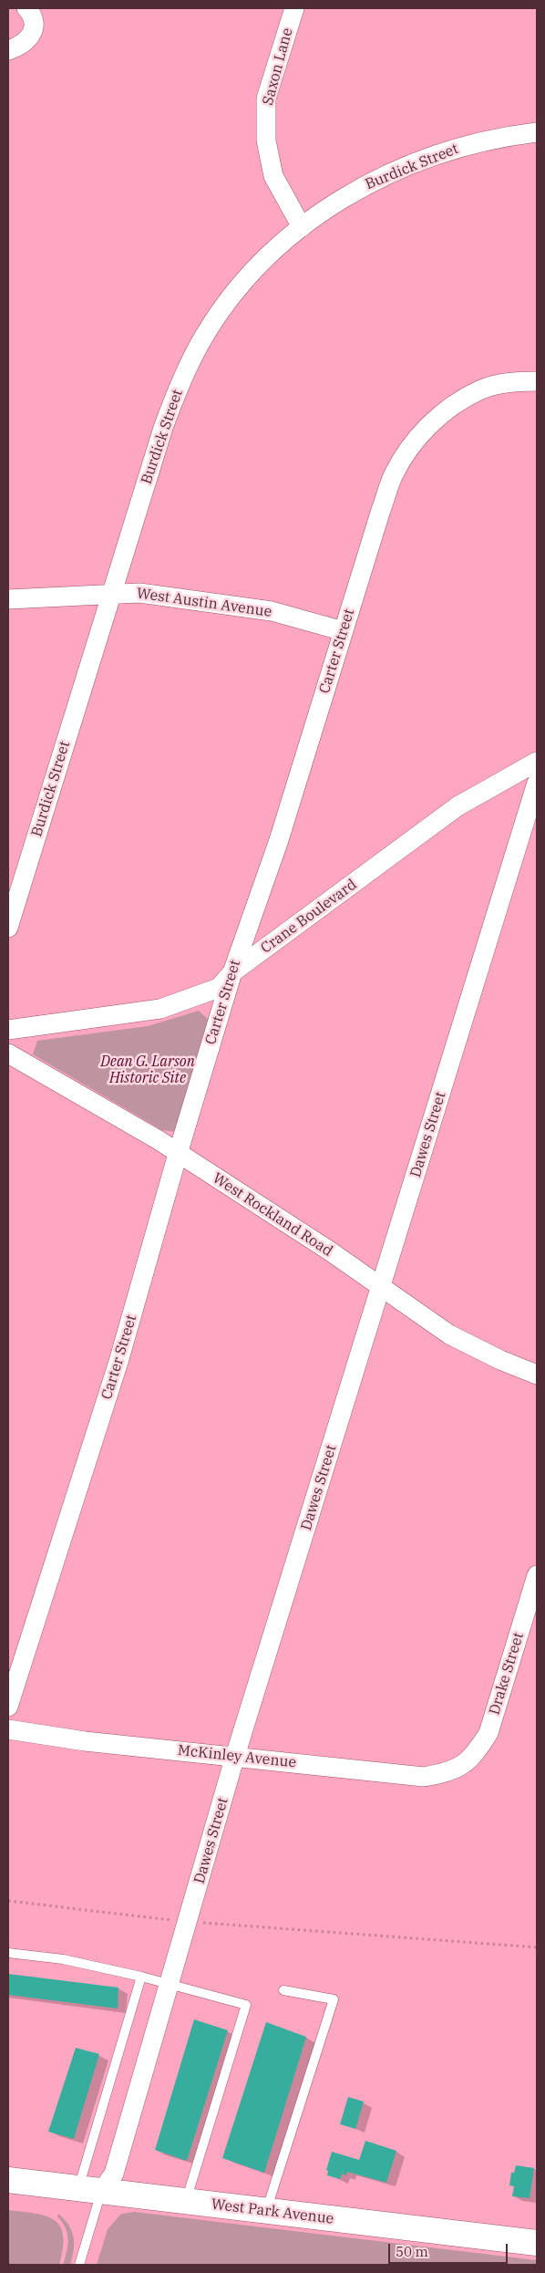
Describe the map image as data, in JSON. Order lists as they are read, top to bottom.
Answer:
{
  "streets": {
    "main road": ["West Park Avenue"],
    "street": [
      "Saxon Lane",
      "Burdick Street",
      "West Austin Avenue",
      "Carter Street",
      "Crane Boulevard",
      "Dawes Street",
      "West Rockland Road",
      "Drake Street",
      "McKinley Avenue"
    ]
  },
  "crossings": [
    ["Saxon Lane", "Burdick Street"],
    ["Burdick Street", "West Austin Avenue"],
    ["West Austin Avenue", "Carter Street"],
    ["Carter Street", "Crane Boulevard"],
    ["Carter Street", "West Rockland Road"],
    ["Dawes Street", "West Rockland Road"],
    ["Dawes Street", "McKinley Avenue"],
    ["Dawes Street", "West Park Avenue"],
    ["Drake Street", "McKinley Avenue"]
  ],
  "parks": ["Dean G. Larson Historic Site"],
  "scale_bar": "50 m"
}
